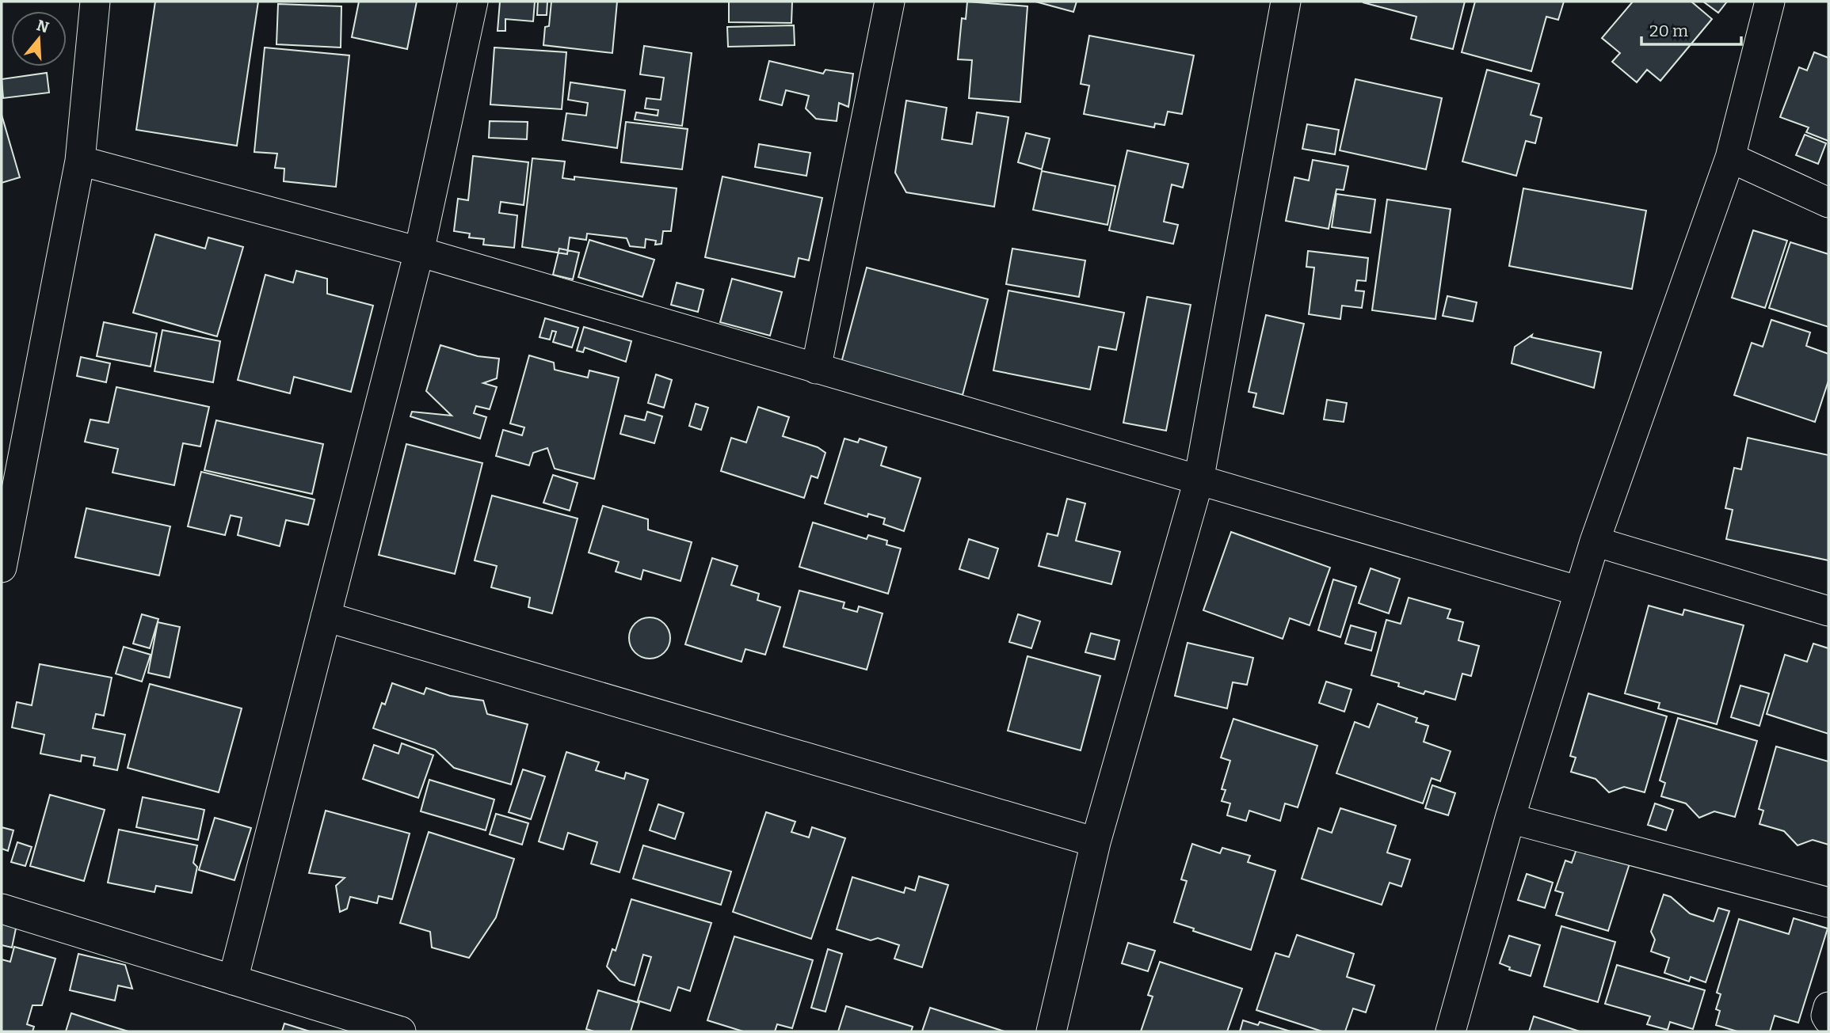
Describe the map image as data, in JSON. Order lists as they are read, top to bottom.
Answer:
{
  "scale_bar": "20 m",
  "north": "top"
}
